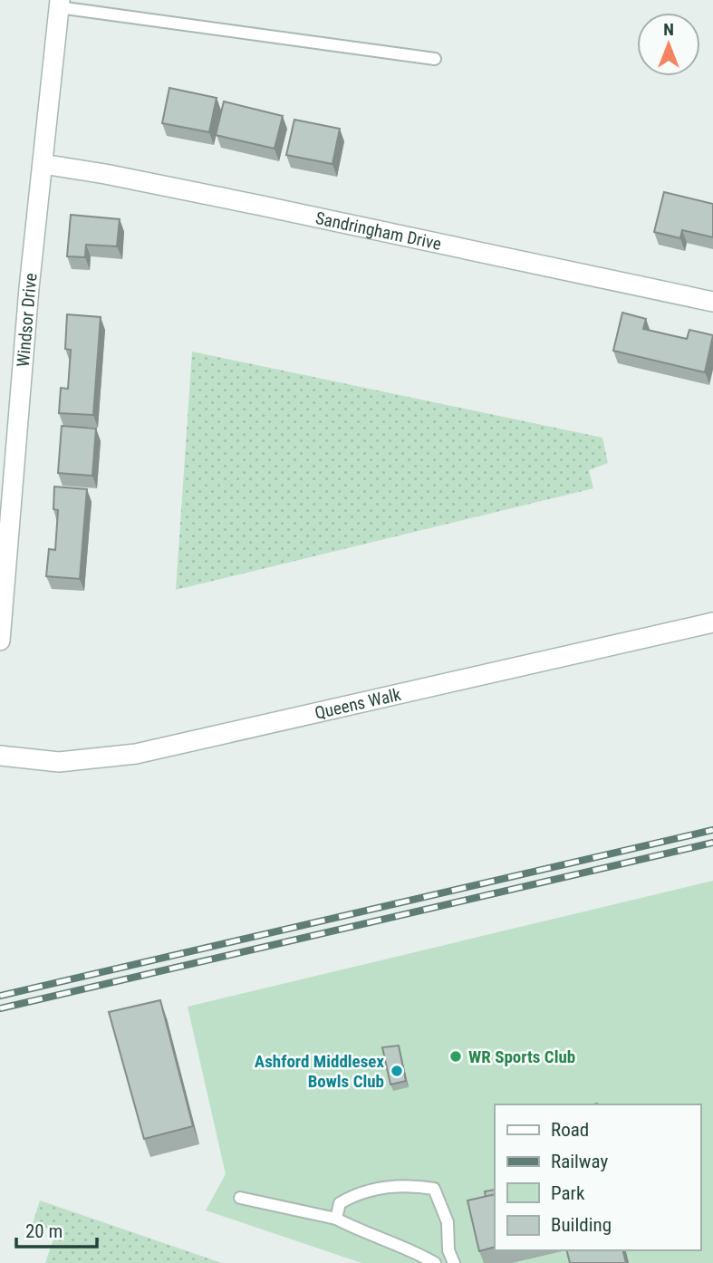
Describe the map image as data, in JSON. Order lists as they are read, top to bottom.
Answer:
{
  "streets": {
    "street": ["Sandringham Drive", "Windsor Drive", "Queens Walk"]
  },
  "crossings": [
    ["Sandringham Drive", "Windsor Drive"]
  ],
  "places": ["WR Sports Club", "Ashford Middlesex Bowls Club"],
  "legend": [
    "Road",
    "Railway",
    "Park",
    "Building"
  ],
  "scale_bar": "20 m",
  "north": "top"
}
